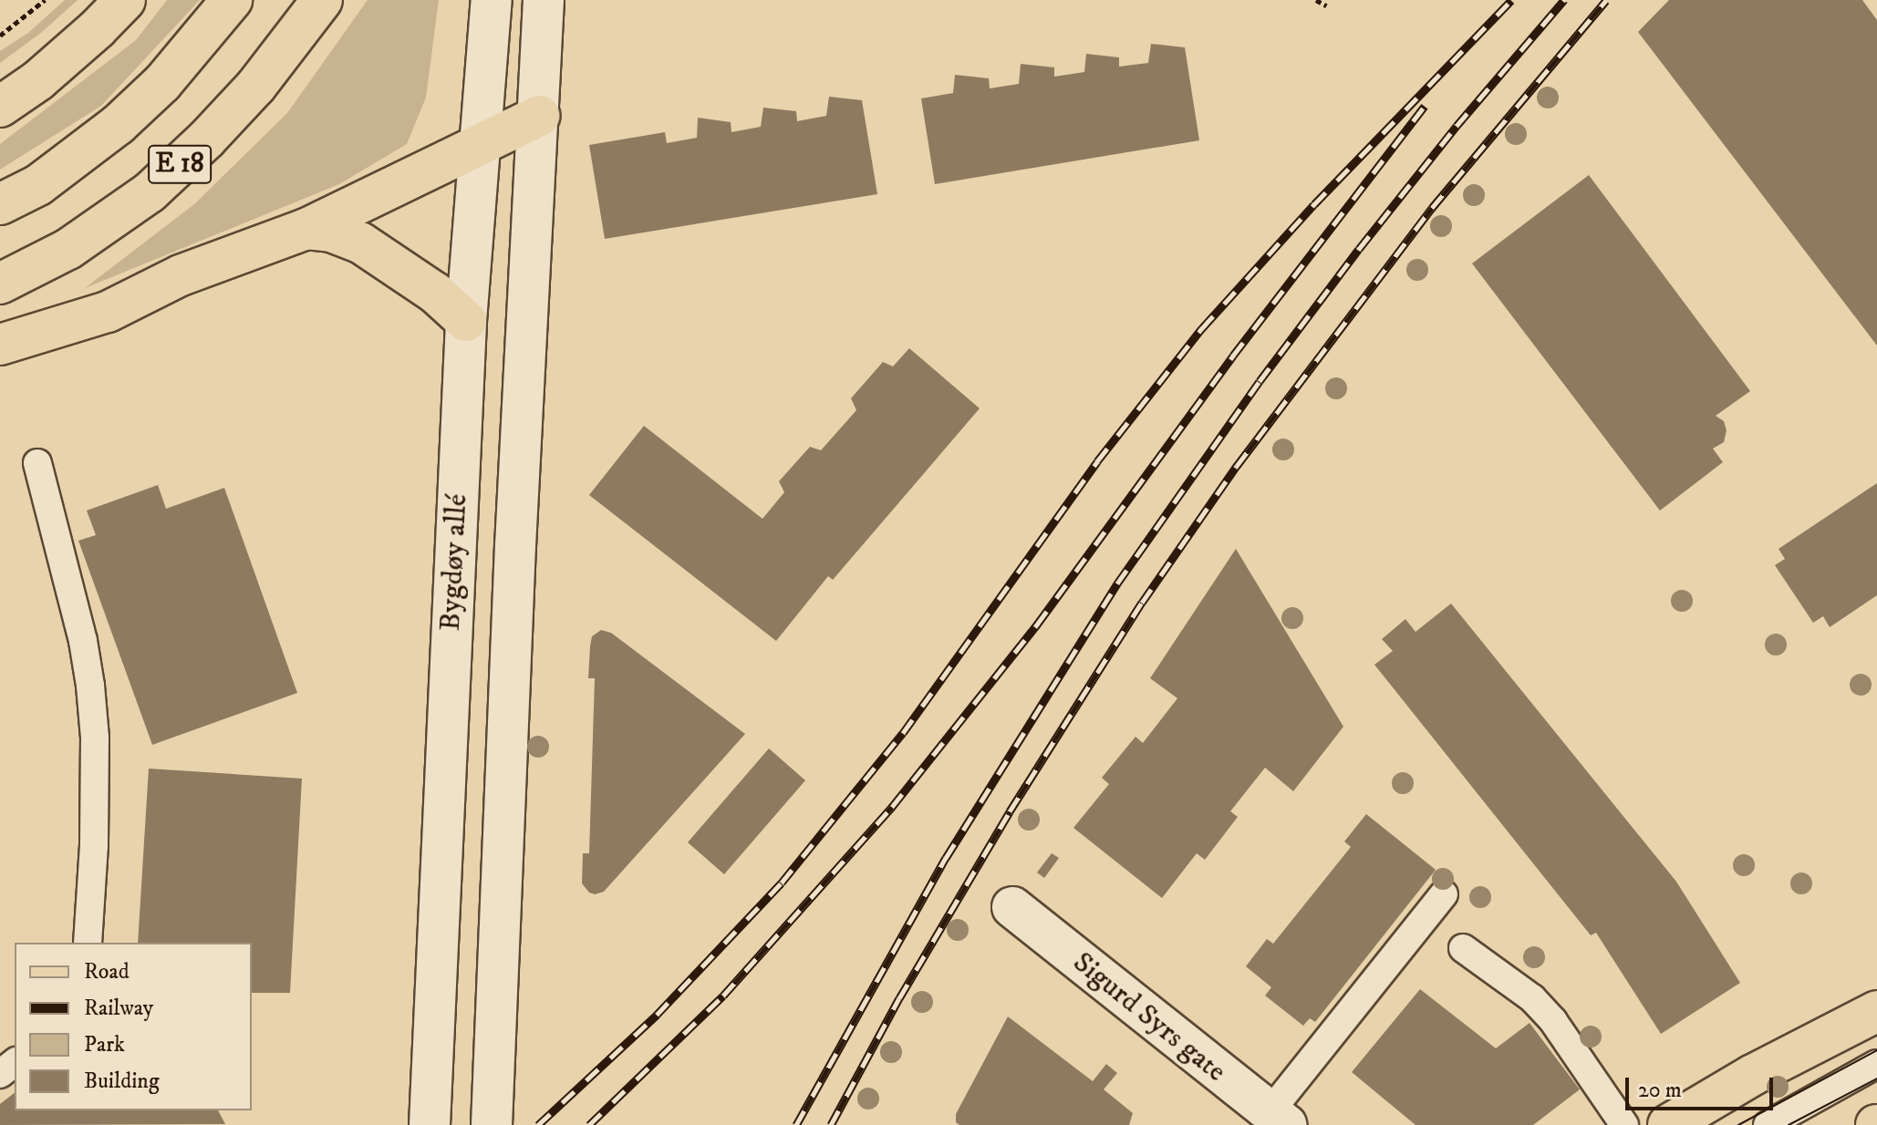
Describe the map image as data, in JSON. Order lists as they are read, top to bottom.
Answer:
{
  "streets": {
    "main road": ["E 18", "Bygdøy allé", "Sigurd Syrs gate"]
  },
  "legend": [
    "Road",
    "Railway",
    "Park",
    "Building"
  ],
  "scale_bar": "20 m"
}
